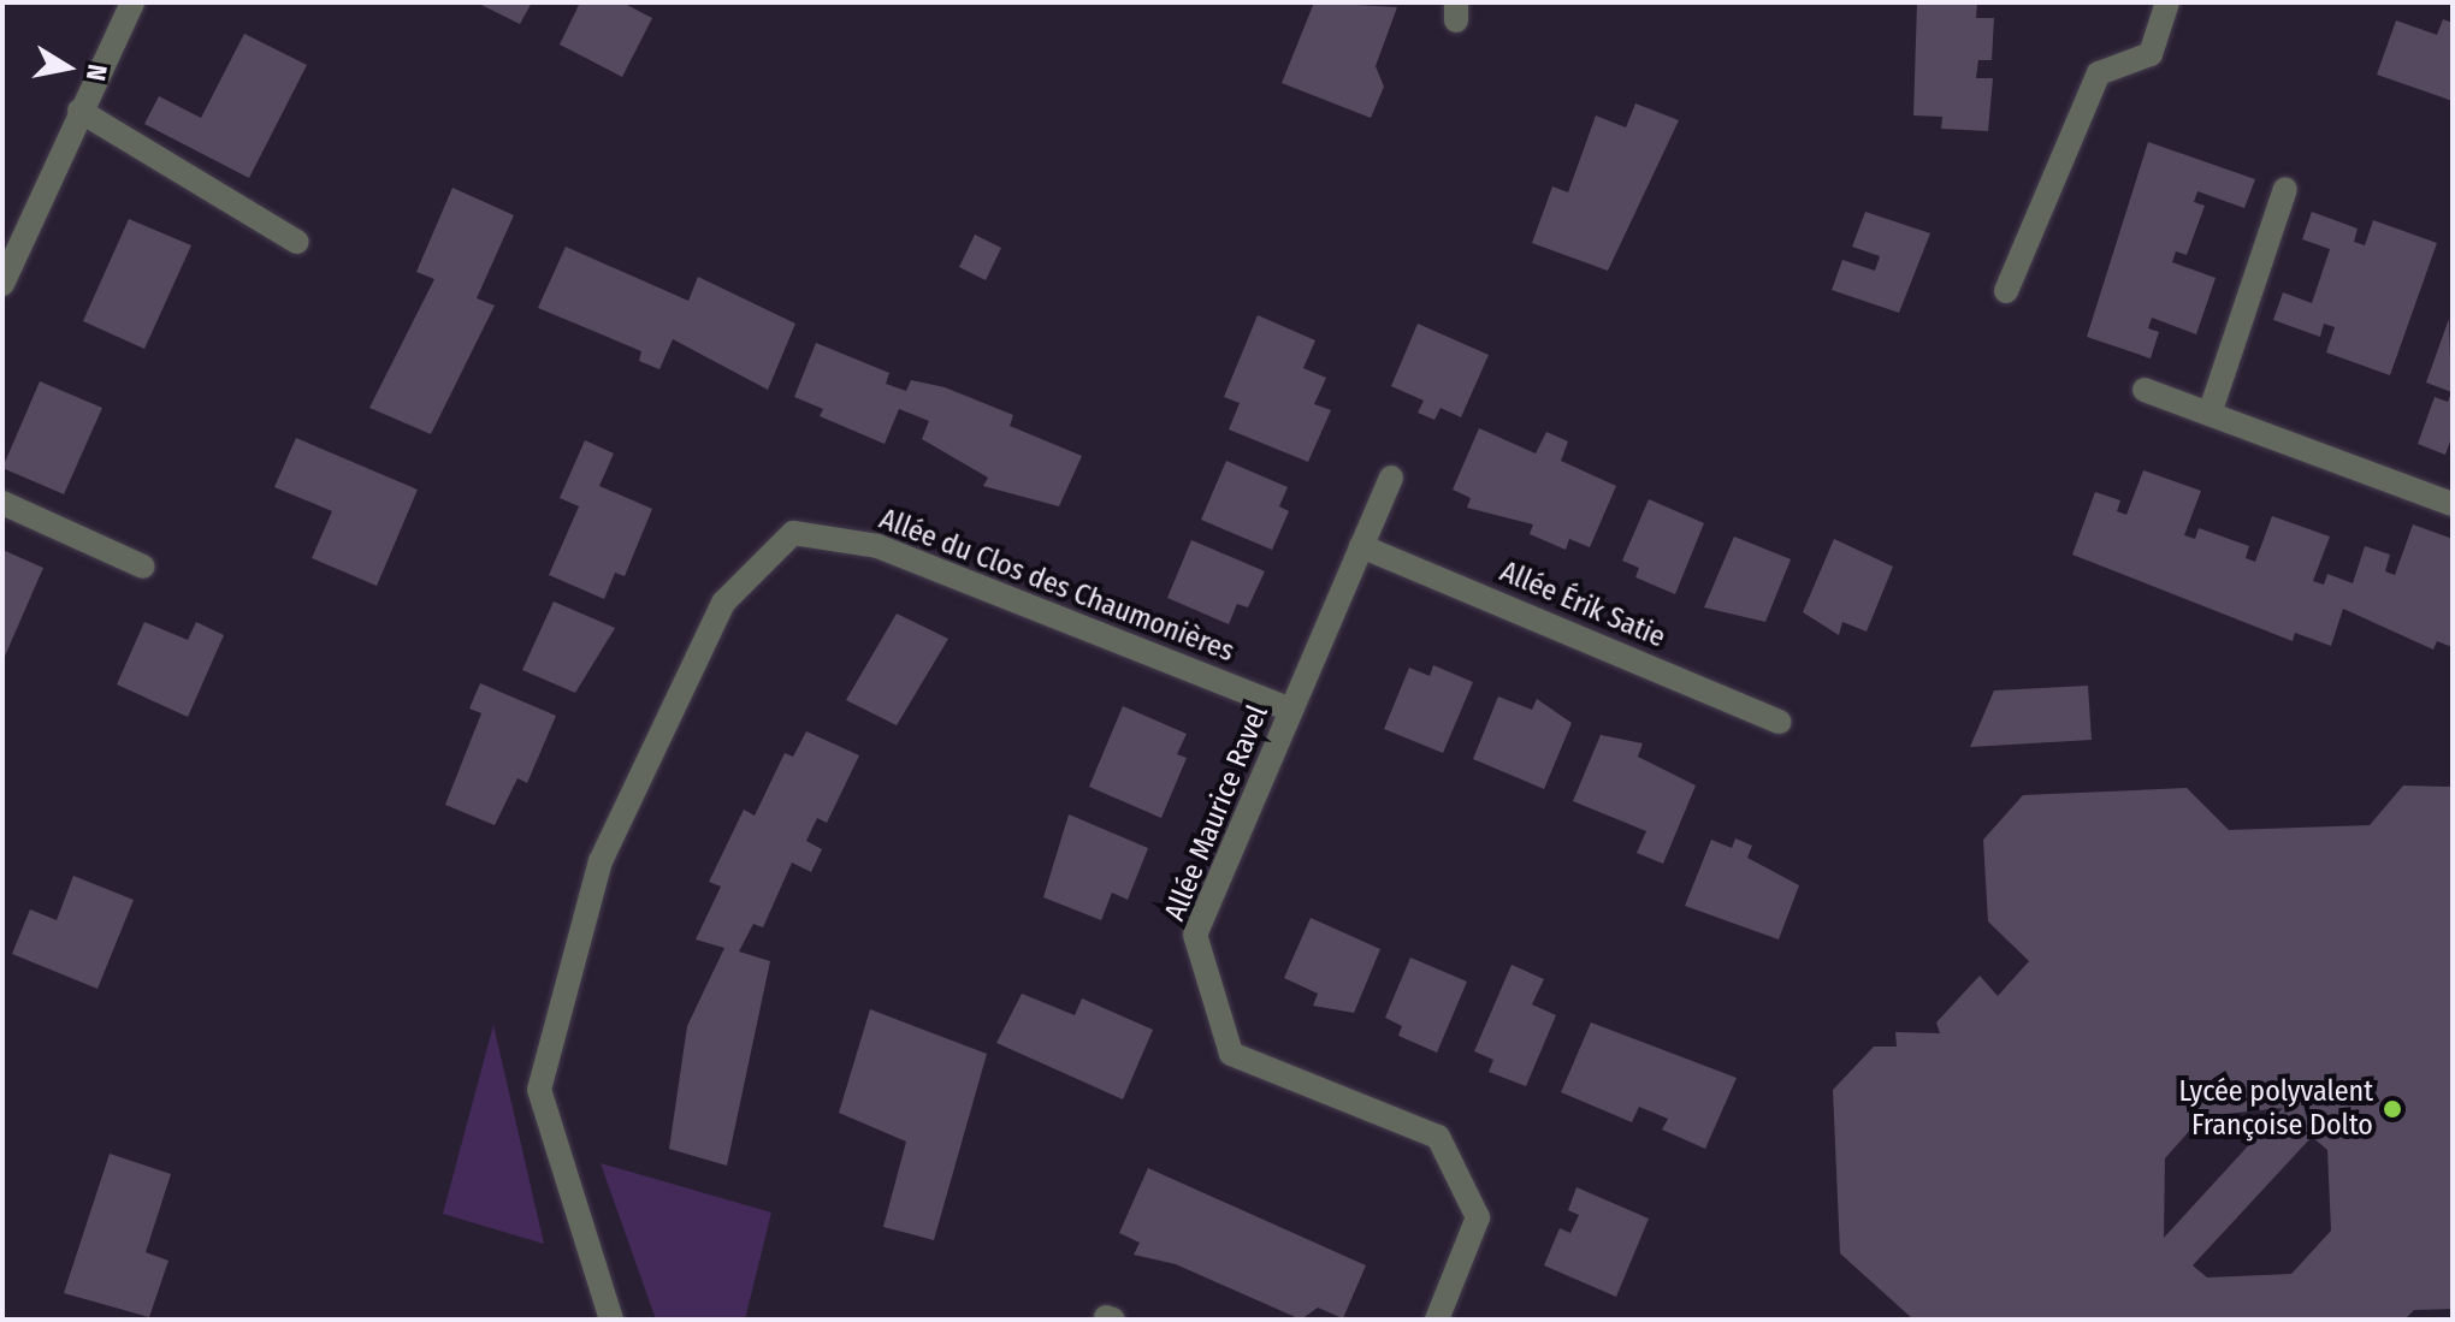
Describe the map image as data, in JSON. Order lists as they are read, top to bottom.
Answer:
{
  "streets": {
    "street": ["Allée du Clos des Chaumonières", "Allée Érik Satie", "Allée Maurice Ravel"]
  },
  "crossings": [
    ["Allée du Clos des Chaumonières", "Allée Maurice Ravel"],
    ["Allée Érik Satie", "Allée Maurice Ravel"]
  ],
  "places": ["Lycée polyvalent Françoise Dolto"],
  "north": "right"
}
